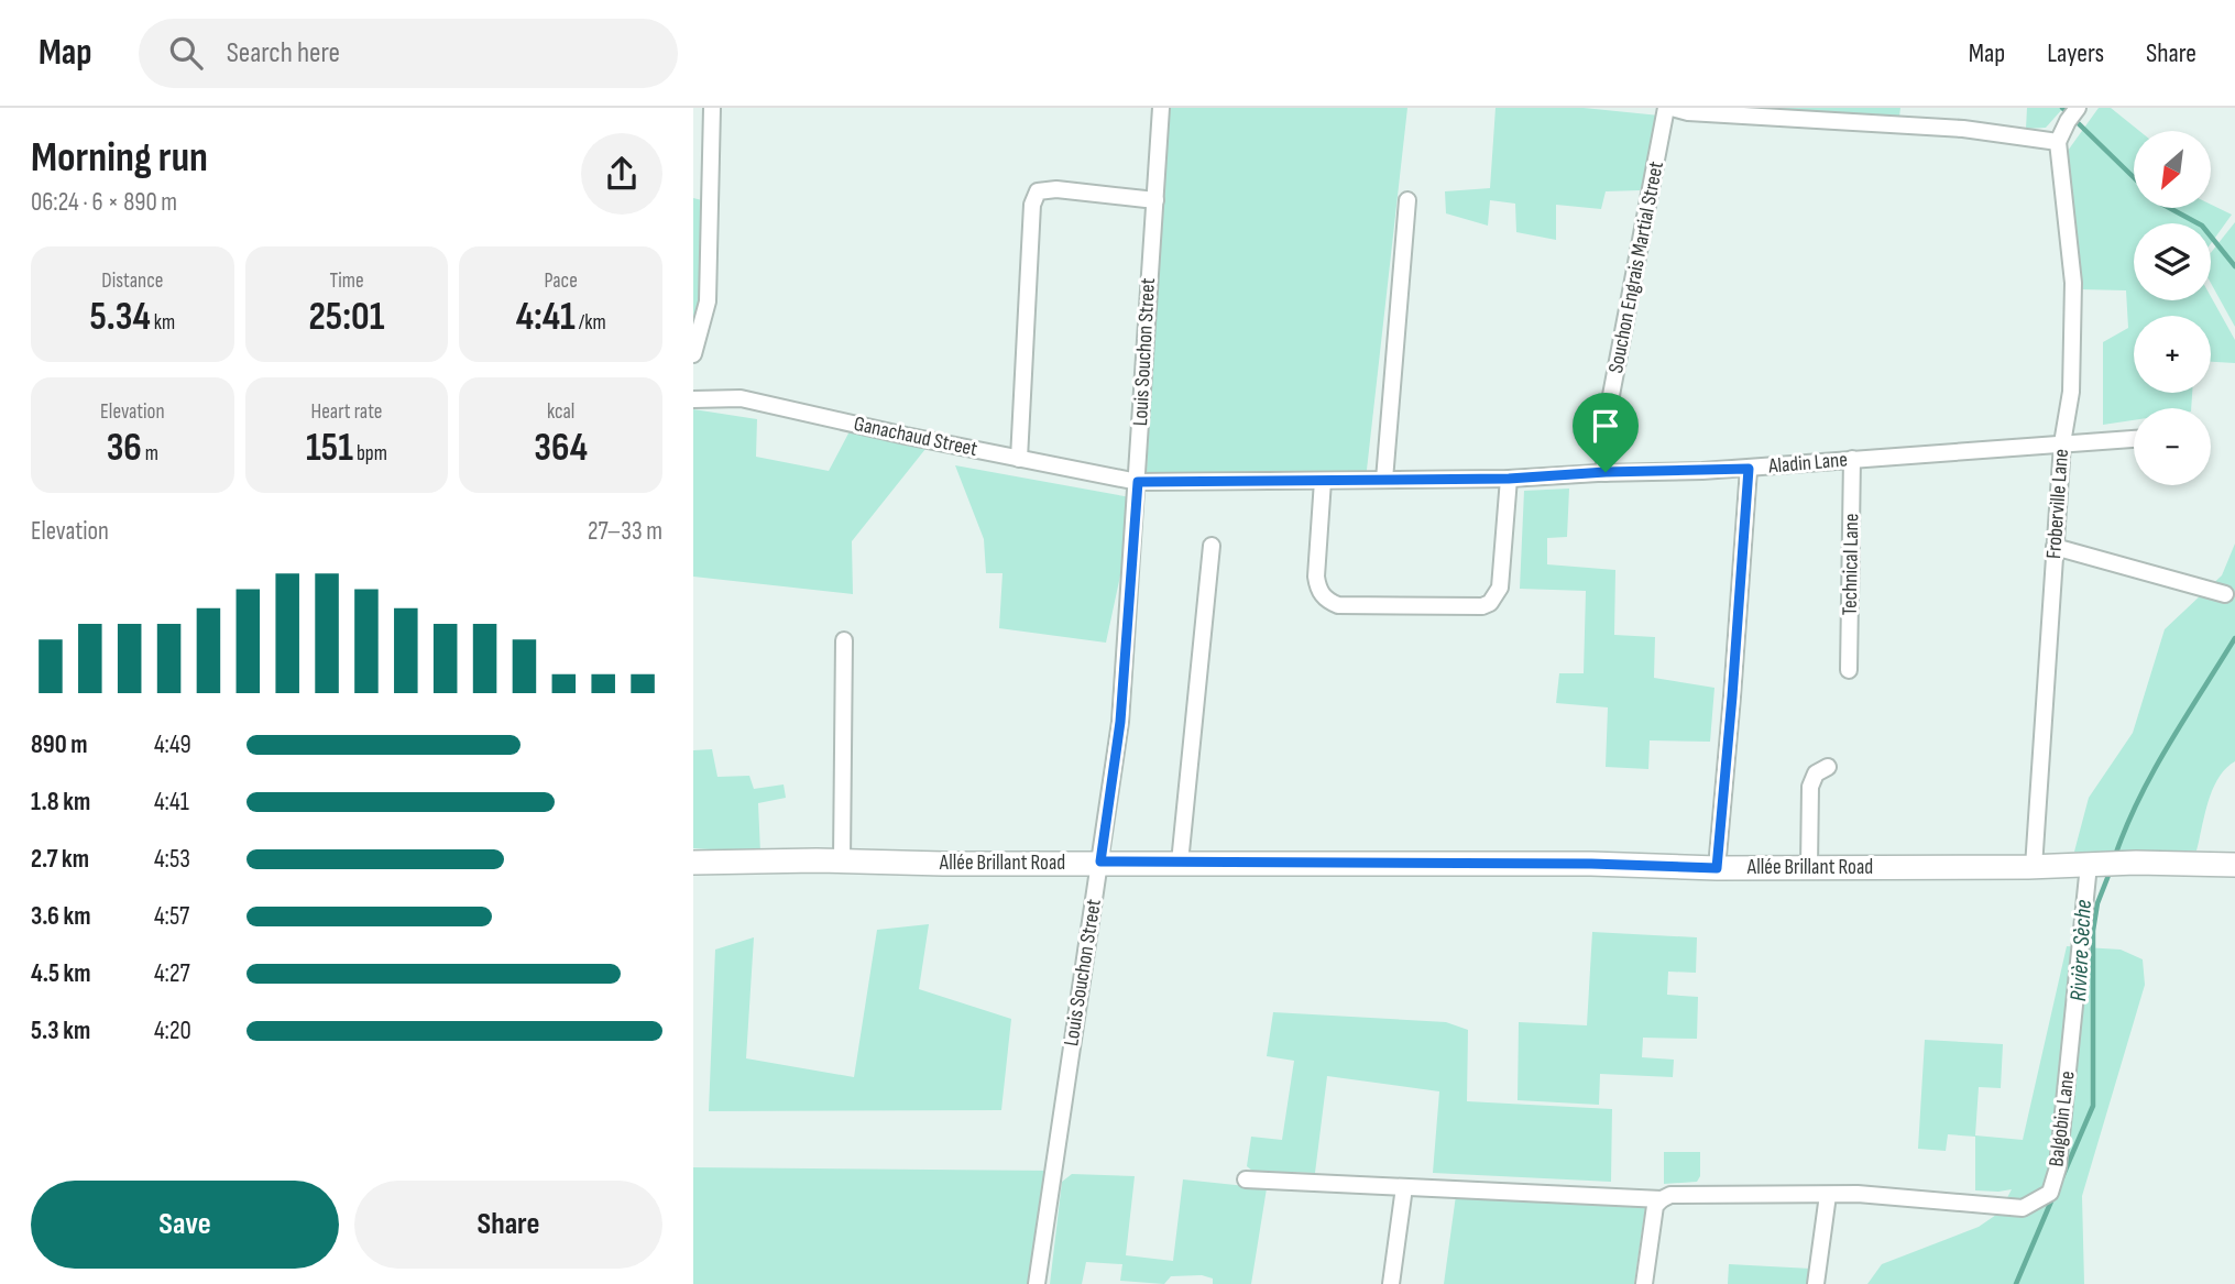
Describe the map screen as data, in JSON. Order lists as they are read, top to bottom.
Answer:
{
  "streets": {
    "main road": ["Allée Brillant Road"],
    "street": [
      "Souchon Engrais Martial Street",
      "Louis Souchon Street",
      "Ganachaud Street",
      "Aladin Lane",
      "Froberville Lane",
      "Technical Lane",
      "Balgobin Lane"
    ]
  },
  "crossings": [
    ["Souchon Engrais Martial Street", "Aladin Lane"],
    ["Louis Souchon Street", "Ganachaud Street"],
    ["Louis Souchon Street", "Aladin Lane"],
    ["Louis Souchon Street", "Allée Brillant Road"],
    ["Ganachaud Street", "Aladin Lane"],
    ["Aladin Lane", "Froberville Lane"],
    ["Aladin Lane", "Technical Lane"],
    ["Froberville Lane", "Allée Brillant Road"],
    ["Allée Brillant Road", "Balgobin Lane"]
  ],
  "water": ["Rivière Sèche"],
  "north": "bottom left",
  "page": {
    "header": "Map",
    "search": "Search here",
    "nav": ["Map", "Layers", "Share"],
    "heading": ["Morning run", "06:24 · 6 × 890 m"],
    "map_buttons": ["+", "−"],
    "stats": [
      ["Distance", "5.34 km"],
      ["Time", "25:01"],
      ["Pace", "4:41 /km"],
      ["Elevation", "36 m"],
      ["Heart rate", "151 bpm"],
      ["kcal", "364"]
    ],
    "chart": ["Elevation", "27–33 m"],
    "list": [
      {
        "name": "890 m",
        "note": "4:49"
      },
      {
        "name": "1.8 km",
        "note": "4:41"
      },
      {
        "name": "2.7 km",
        "note": "4:53"
      },
      {
        "name": "3.6 km",
        "note": "4:57"
      },
      {
        "name": "4.5 km",
        "note": "4:27"
      },
      {
        "name": "5.3 km",
        "note": "4:20"
      }
    ],
    "buttons": ["Save", "Share"]
  }
}
